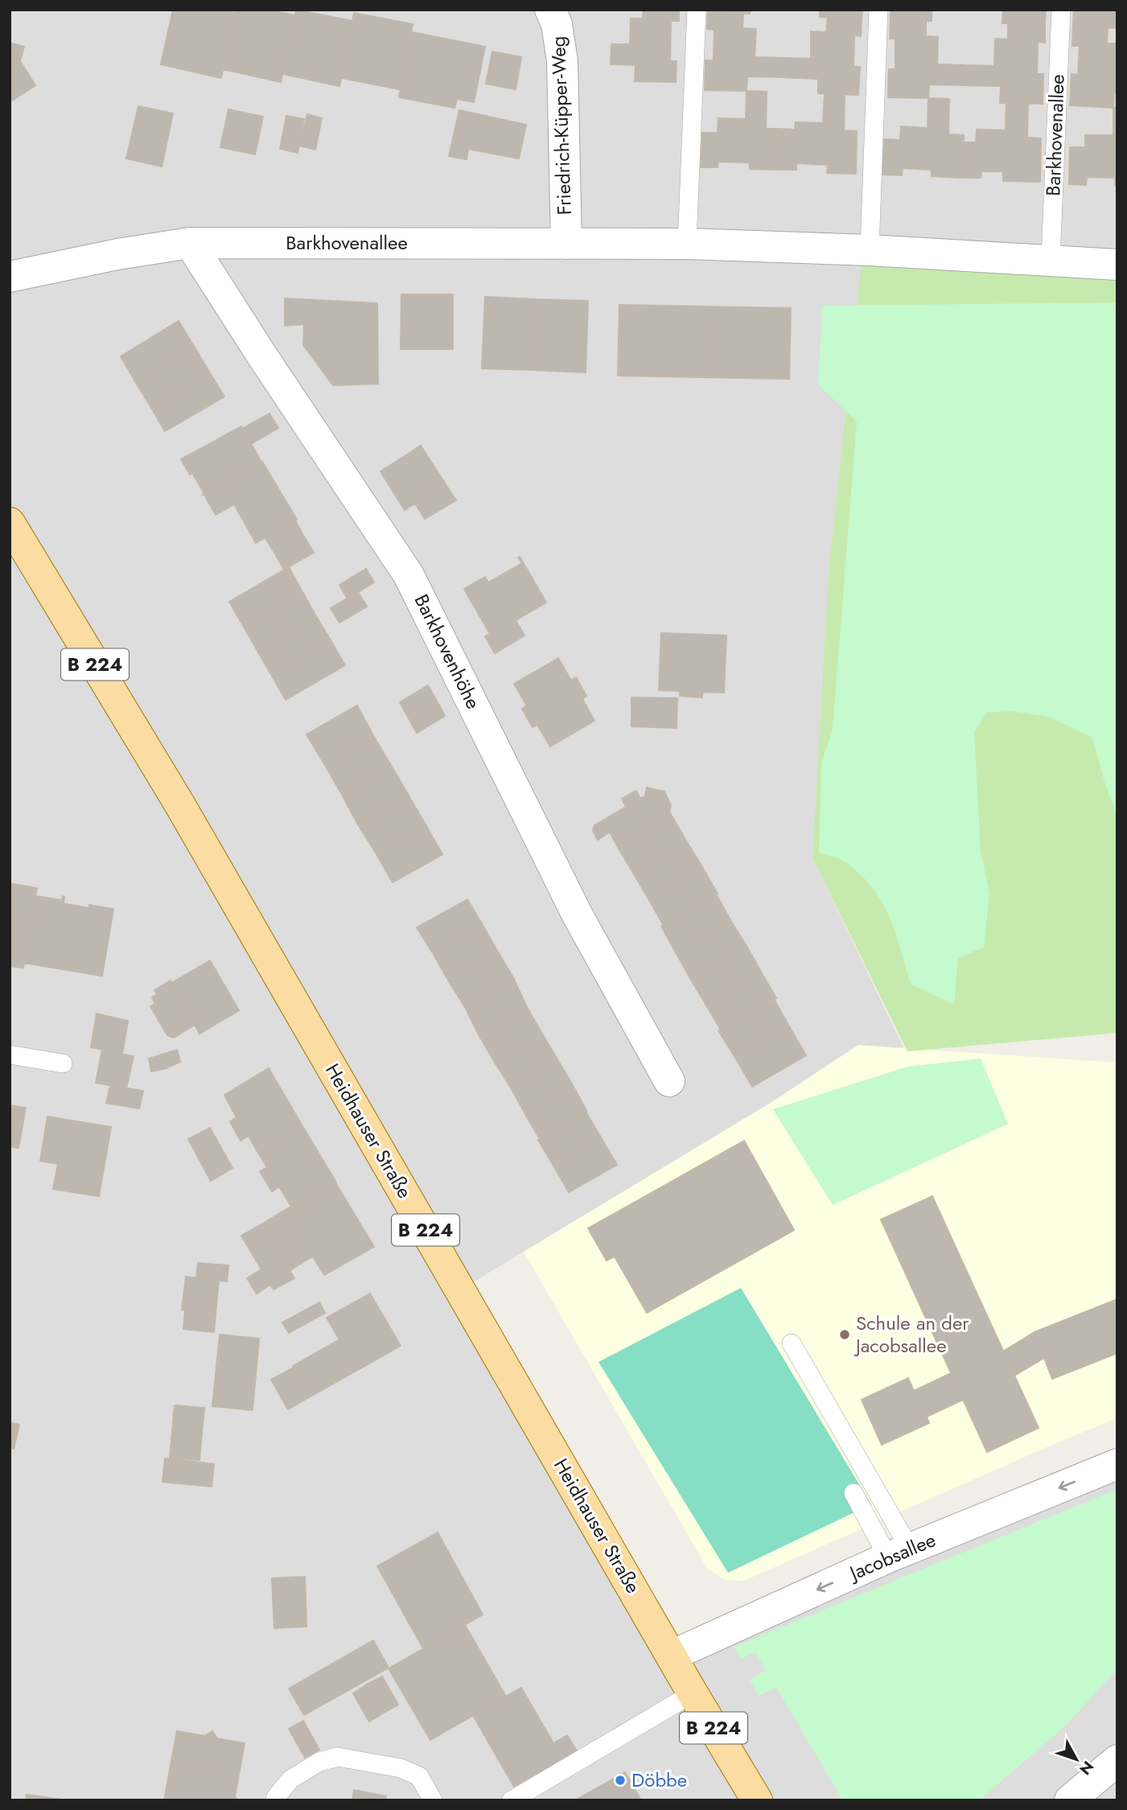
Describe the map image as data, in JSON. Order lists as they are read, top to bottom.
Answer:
{
  "streets": {
    "main road": ["B 224", "Heidhauser Straße"],
    "street": [
      "Friedrich-Küpper-Weg",
      "Barkhovenallee",
      "Barkhovenhöhe",
      "Jacobsallee"
    ]
  },
  "crossings": [
    ["Friedrich-Küpper-Weg", "Barkhovenallee"],
    ["Barkhovenallee", "Barkhovenhöhe"],
    ["Heidhauser Straße", "Jacobsallee"]
  ],
  "one_way": ["Jacobsallee"],
  "places": ["Schule an der Jacobsallee", "Döbbe"],
  "north": "bottom right"
}
